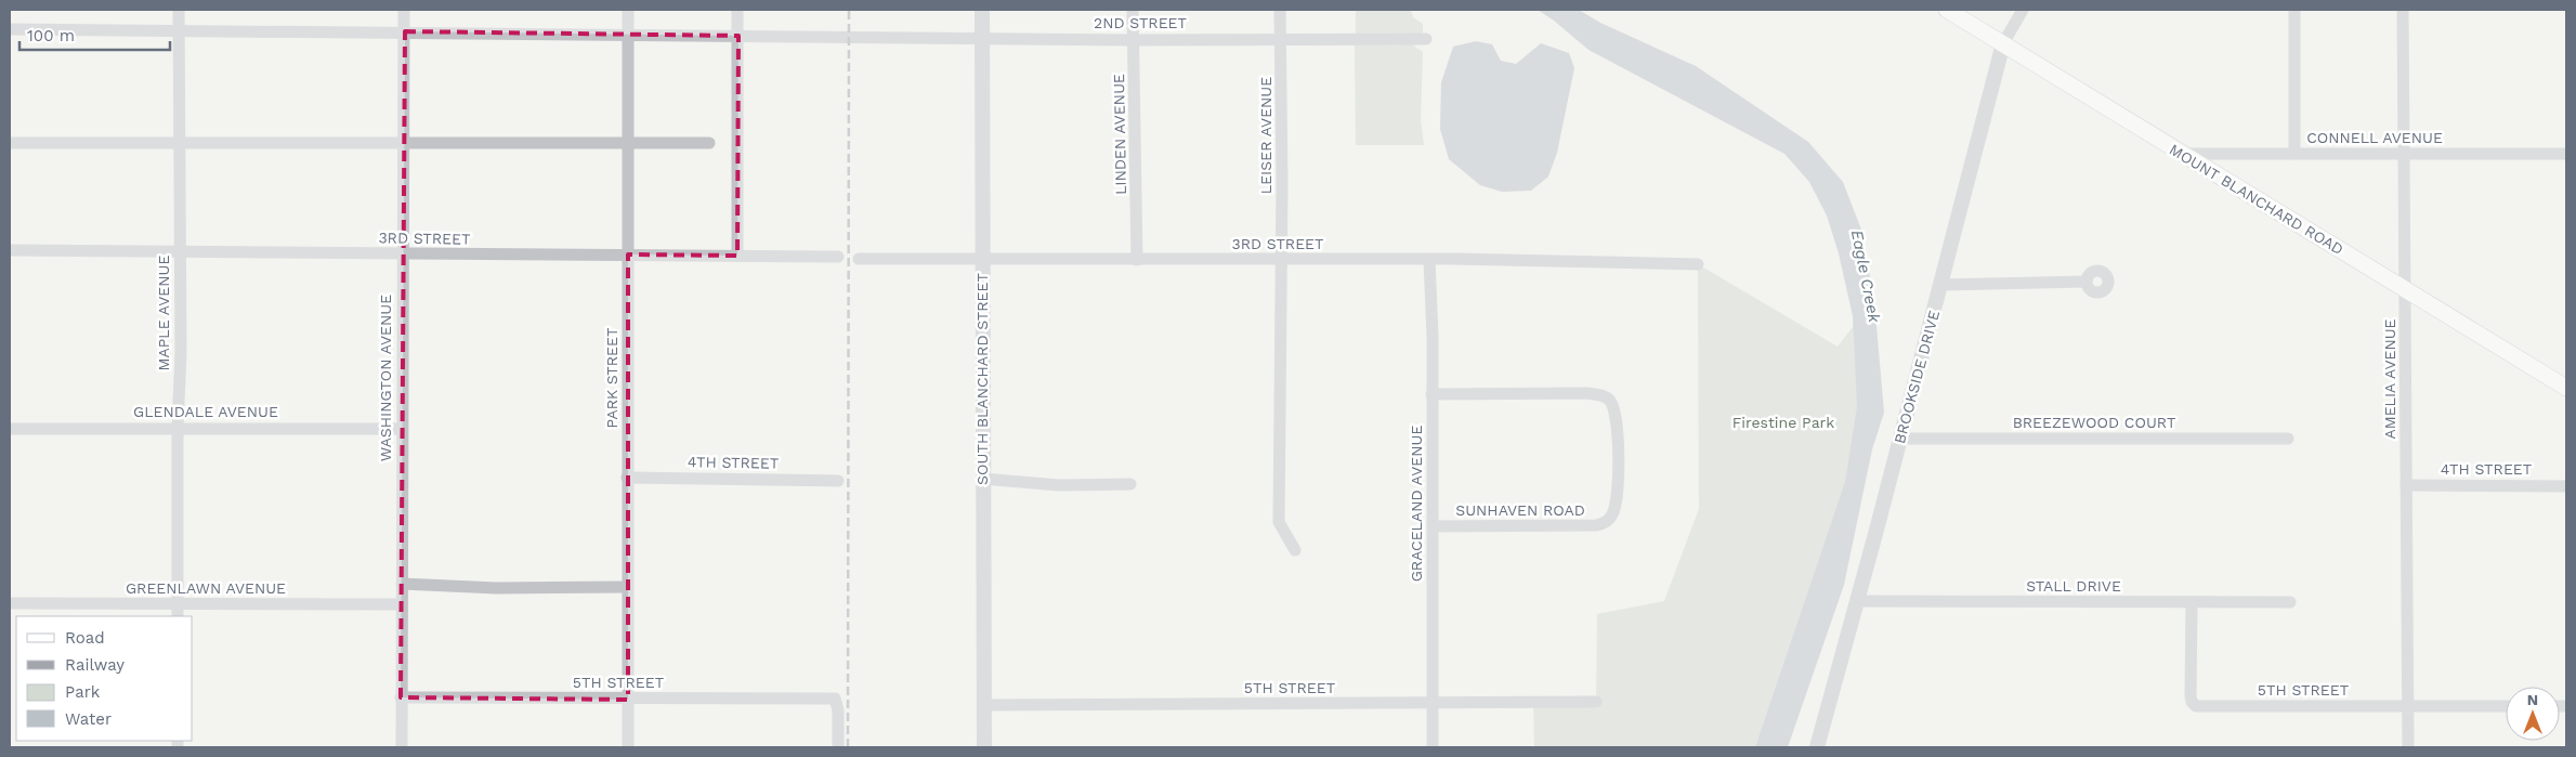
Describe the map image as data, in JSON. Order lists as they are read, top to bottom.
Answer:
{
  "streets": {
    "main road": ["MOUNT BLANCHARD ROAD"],
    "street": [
      "2ND STREET",
      "LINDEN AVENUE",
      "LEISER AVENUE",
      "CONNELL AVENUE",
      "3RD STREET",
      "MAPLE AVENUE",
      "BROOKSIDE DRIVE",
      "WASHINGTON AVENUE",
      "PARK STREET",
      "SOUTH BLANCHARD STREET",
      "AMELIA AVENUE",
      "GLENDALE AVENUE",
      "BREEZEWOOD COURT",
      "4TH STREET",
      "GRACELAND AVENUE",
      "SUNHAVEN ROAD",
      "STALL DRIVE",
      "GREENLAWN AVENUE",
      "5TH STREET"
    ]
  },
  "crossings": [
    ["2ND STREET", "LINDEN AVENUE"],
    ["2ND STREET", "LEISER AVENUE"],
    ["2ND STREET", "MAPLE AVENUE"],
    ["2ND STREET", "WASHINGTON AVENUE"],
    ["2ND STREET", "PARK STREET"],
    ["2ND STREET", "SOUTH BLANCHARD STREET"],
    ["LINDEN AVENUE", "3RD STREET"],
    ["LEISER AVENUE", "3RD STREET"],
    ["CONNELL AVENUE", "MOUNT BLANCHARD ROAD"],
    ["CONNELL AVENUE", "AMELIA AVENUE"],
    ["MOUNT BLANCHARD ROAD", "BROOKSIDE DRIVE"],
    ["MOUNT BLANCHARD ROAD", "AMELIA AVENUE"],
    ["3RD STREET", "MAPLE AVENUE"],
    ["3RD STREET", "WASHINGTON AVENUE"],
    ["3RD STREET", "PARK STREET"],
    ["3RD STREET", "SOUTH BLANCHARD STREET"],
    ["3RD STREET", "GRACELAND AVENUE"],
    ["MAPLE AVENUE", "GLENDALE AVENUE"],
    ["MAPLE AVENUE", "GREENLAWN AVENUE"],
    ["BROOKSIDE DRIVE", "BREEZEWOOD COURT"],
    ["BROOKSIDE DRIVE", "STALL DRIVE"],
    ["WASHINGTON AVENUE", "GLENDALE AVENUE"],
    ["WASHINGTON AVENUE", "GREENLAWN AVENUE"],
    ["WASHINGTON AVENUE", "5TH STREET"],
    ["PARK STREET", "4TH STREET"],
    ["PARK STREET", "5TH STREET"],
    ["SOUTH BLANCHARD STREET", "5TH STREET"],
    ["AMELIA AVENUE", "4TH STREET"],
    ["AMELIA AVENUE", "5TH STREET"],
    ["GRACELAND AVENUE", "SUNHAVEN ROAD"],
    ["GRACELAND AVENUE", "5TH STREET"],
    ["STALL DRIVE", "5TH STREET"]
  ],
  "water": ["Eagle Creek"],
  "parks": ["Firestine Park"],
  "legend": [
    "Road",
    "Railway",
    "Park",
    "Water"
  ],
  "scale_bar": "100 m",
  "north": "top"
}
